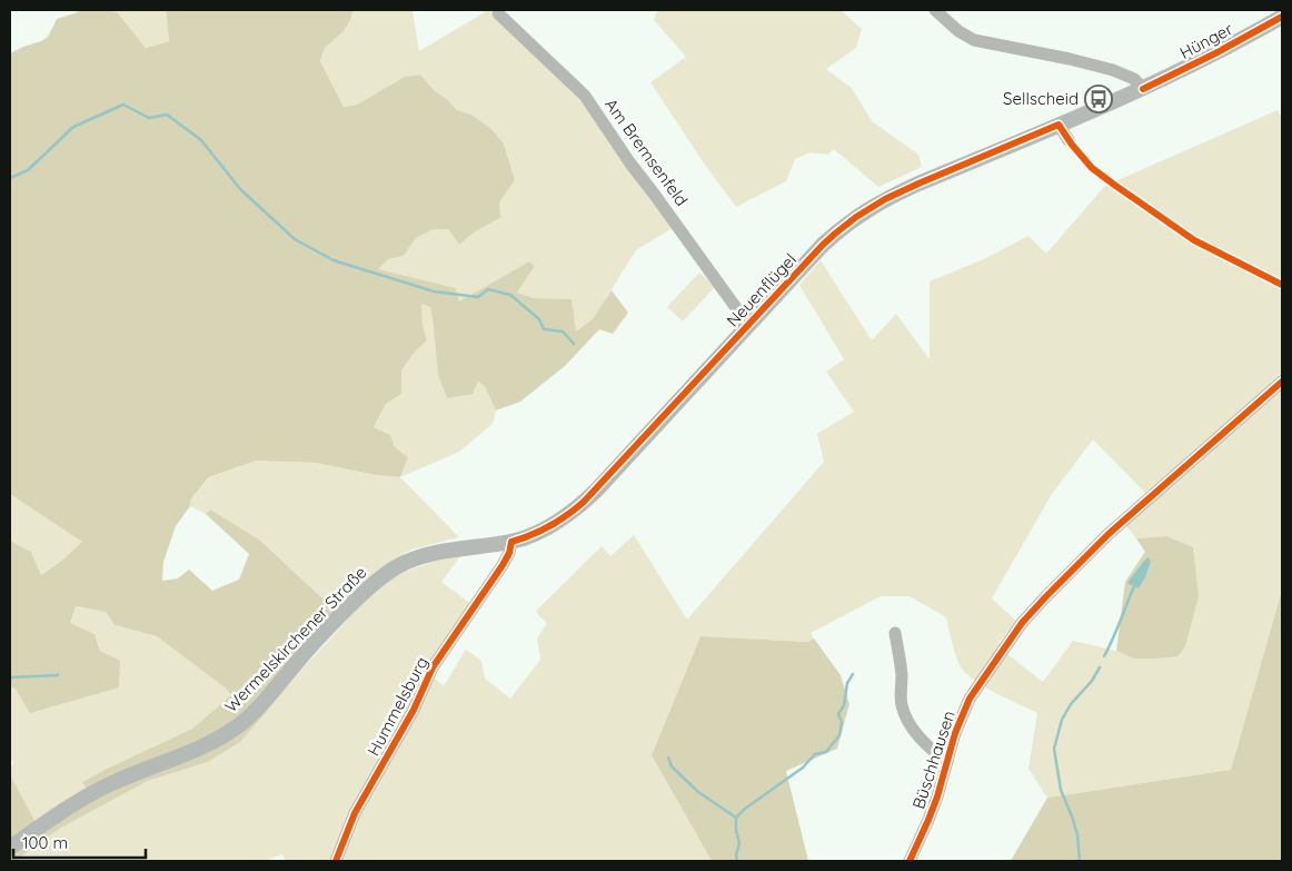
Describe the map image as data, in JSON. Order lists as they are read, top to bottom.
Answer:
{
  "streets": {
    "main road": ["Hünger", "Neuenflügel", "Wermelskirchener Straße"],
    "street": ["Am Bremsenfeld", "Hummelsburg", "Büschhausen"]
  },
  "crossings": [
    ["Hünger", "Neuenflügel"],
    ["Am Bremsenfeld", "Neuenflügel"],
    ["Neuenflügel", "Wermelskirchener Straße"],
    ["Neuenflügel", "Hummelsburg"]
  ],
  "places": {
    "bus stop": ["Sellscheid"]
  },
  "scale_bar": "100 m"
}
